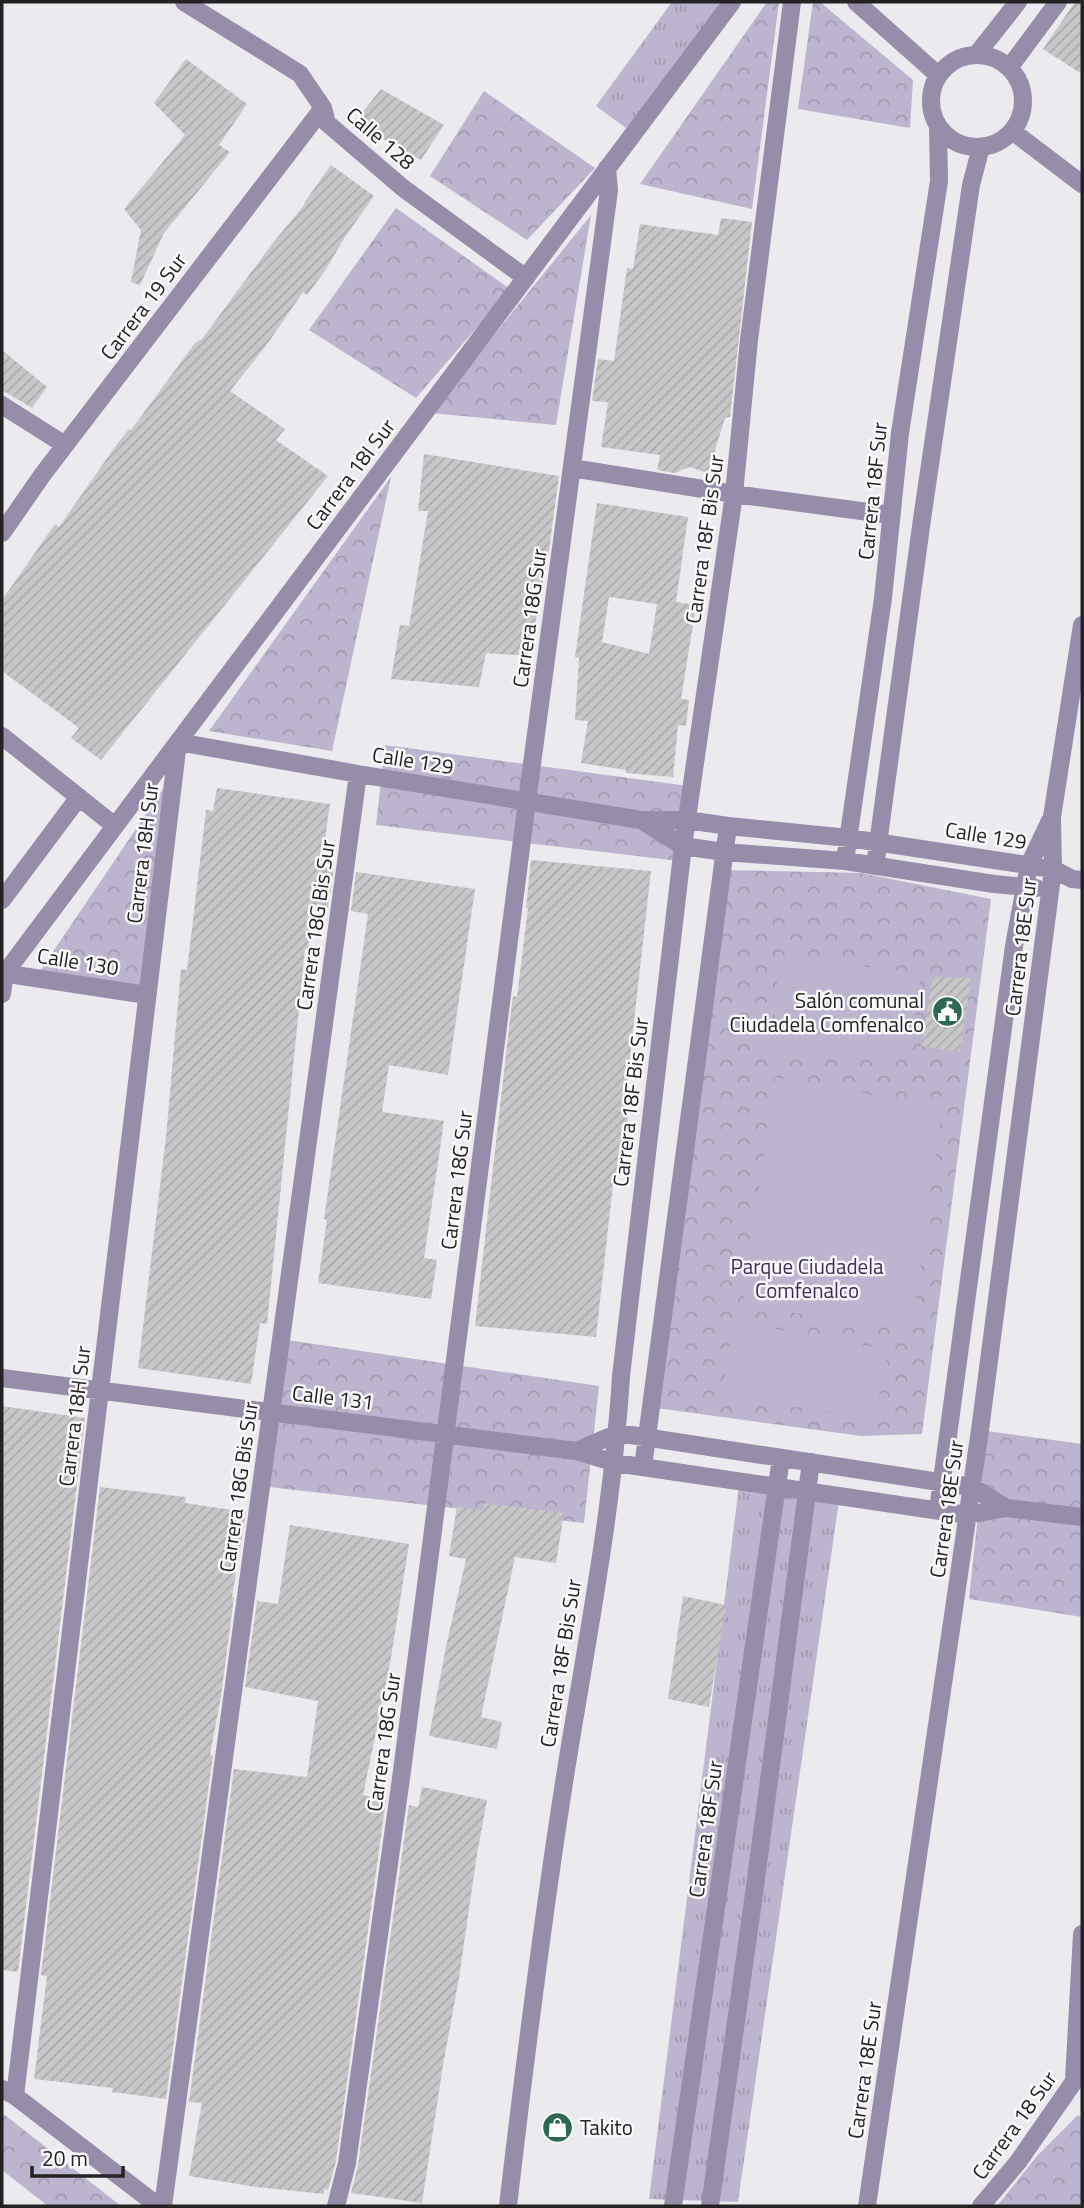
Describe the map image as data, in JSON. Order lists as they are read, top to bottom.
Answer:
{
  "streets": {
    "street": [
      "Calle 128",
      "Carrera 19 Sur",
      "Carrera 18I Sur",
      "Carrera 18F Sur",
      "Carrera 18F Bis Sur",
      "Carrera 18G Sur",
      "Calle 129",
      "Carrera 18H Sur",
      "Carrera 18G Bis Sur",
      "Carrera 18E Sur",
      "Calle 130",
      "Calle 131",
      "Carrera 18 Sur"
    ]
  },
  "crossings": [
    ["Calle 128", "Carrera 19 Sur"],
    ["Calle 128", "Carrera 18I Sur"],
    ["Carrera 18I Sur", "Carrera 18G Sur"],
    ["Carrera 18I Sur", "Calle 129"],
    ["Carrera 18I Sur", "Carrera 18H Sur"],
    ["Carrera 18I Sur", "Calle 130"],
    ["Carrera 18F Sur", "Calle 129"],
    ["Carrera 18F Sur", "Calle 131"],
    ["Carrera 18F Bis Sur", "Calle 129"],
    ["Carrera 18F Bis Sur", "Calle 131"],
    ["Carrera 18G Sur", "Calle 129"],
    ["Carrera 18G Sur", "Calle 131"],
    ["Calle 129", "Carrera 18H Sur"],
    ["Calle 129", "Carrera 18G Bis Sur"],
    ["Calle 129", "Carrera 18E Sur"],
    ["Carrera 18H Sur", "Calle 130"],
    ["Carrera 18H Sur", "Calle 131"],
    ["Carrera 18G Bis Sur", "Calle 131"],
    ["Carrera 18E Sur", "Calle 131"]
  ],
  "parks": ["Parque Ciudadela Comfenalco"],
  "places": {
    "public building": ["Salón comunal Ciudadela Comfenalco"],
    "shop": ["Takito"]
  },
  "scale_bar": "20 m"
}
